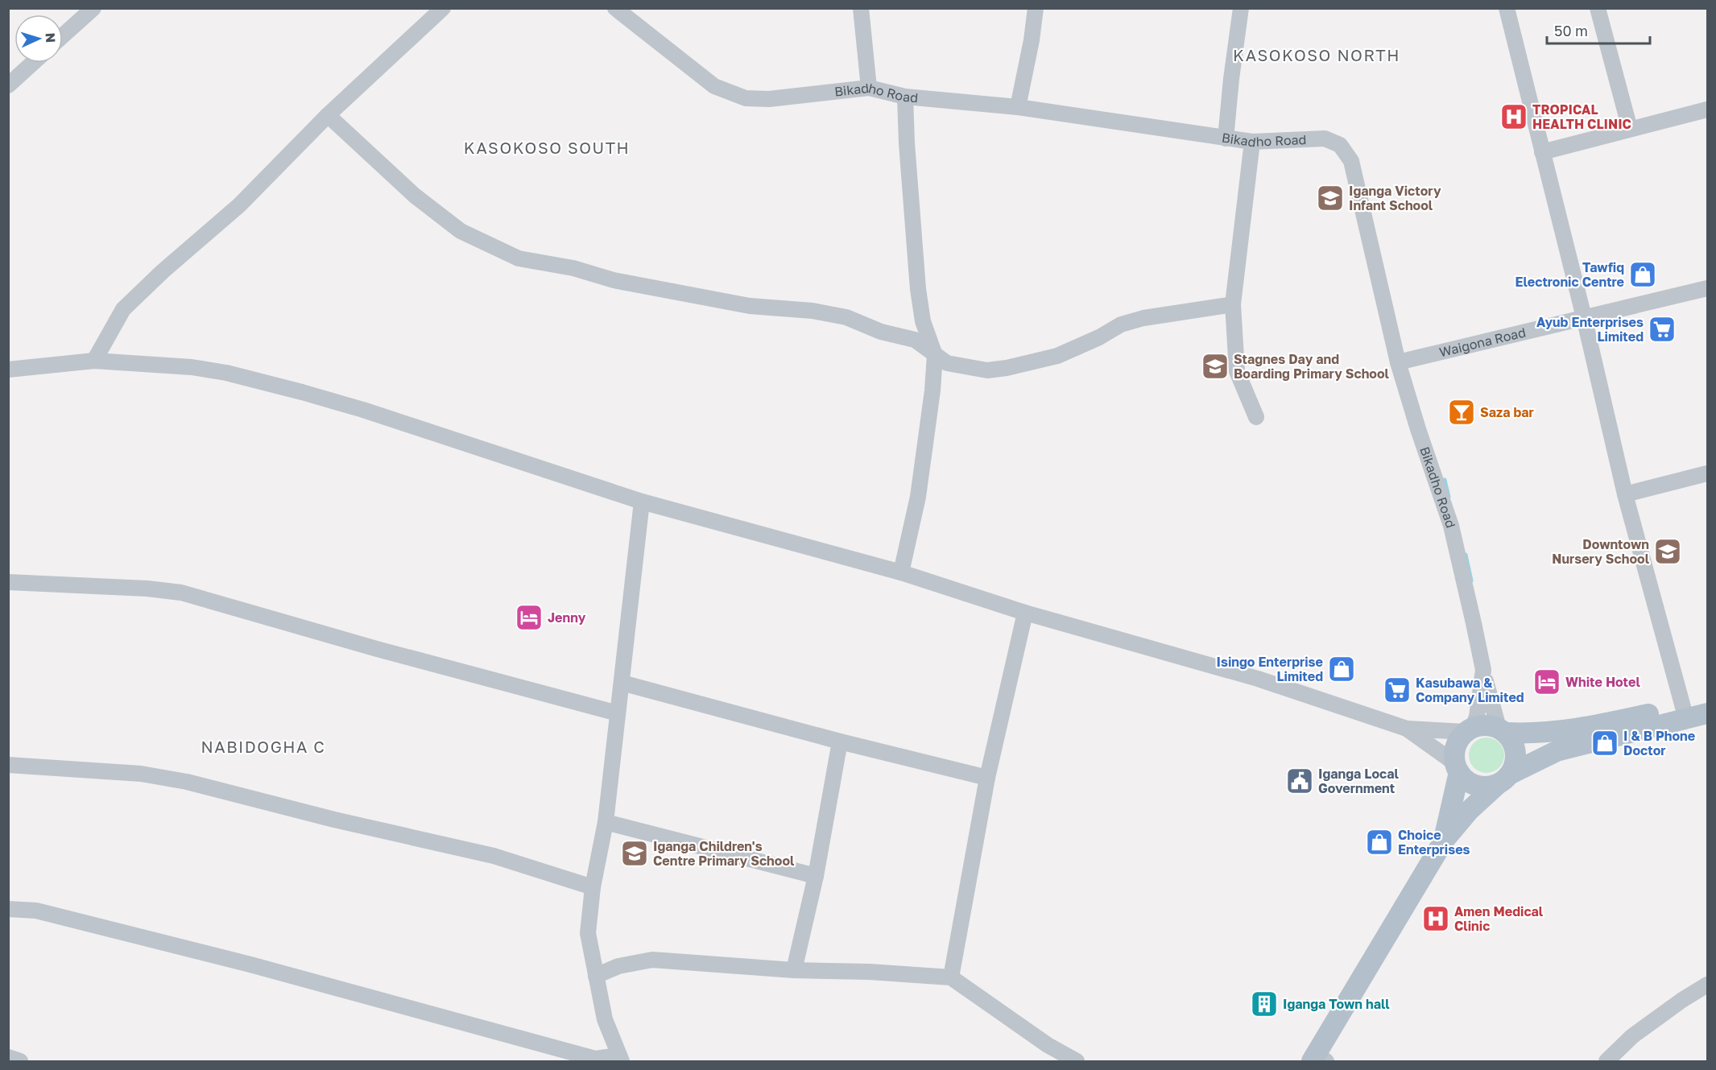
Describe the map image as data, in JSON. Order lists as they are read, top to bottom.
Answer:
{
  "streets": {
    "street": ["Bikadho Road", "Waigona Road"]
  },
  "crossings": [
    ["Bikadho Road", "Waigona Road"]
  ],
  "districts": ["KASOKOSO NORTH", "KASOKOSO SOUTH", "NABIDOGHA C"],
  "places": {
    "hospital": ["TROPICAL HEALTH CLINIC", "Amen Medical Clinic"],
    "school or university": [
      "Iganga Victory Infant School",
      "Stagnes Day and Boarding Primary School",
      "Downtown Nursery School",
      "Iganga Children's Centre Primary School"
    ],
    "shop": [
      "Tawfiq Electronic Centre",
      "Isingo Enterprise Limited",
      "I & B Phone Doctor",
      "Choice Enterprises"
    ],
    "supermarket": ["Ayub Enterprises Limited", "Kasubawa & Company Limited"],
    "bar": ["Saza bar"],
    "hotel": ["Jenny", "White Hotel"],
    "public building": ["Iganga Local Government"],
    "building": ["Iganga Town hall"]
  },
  "scale_bar": "50 m",
  "north": "right"
}
